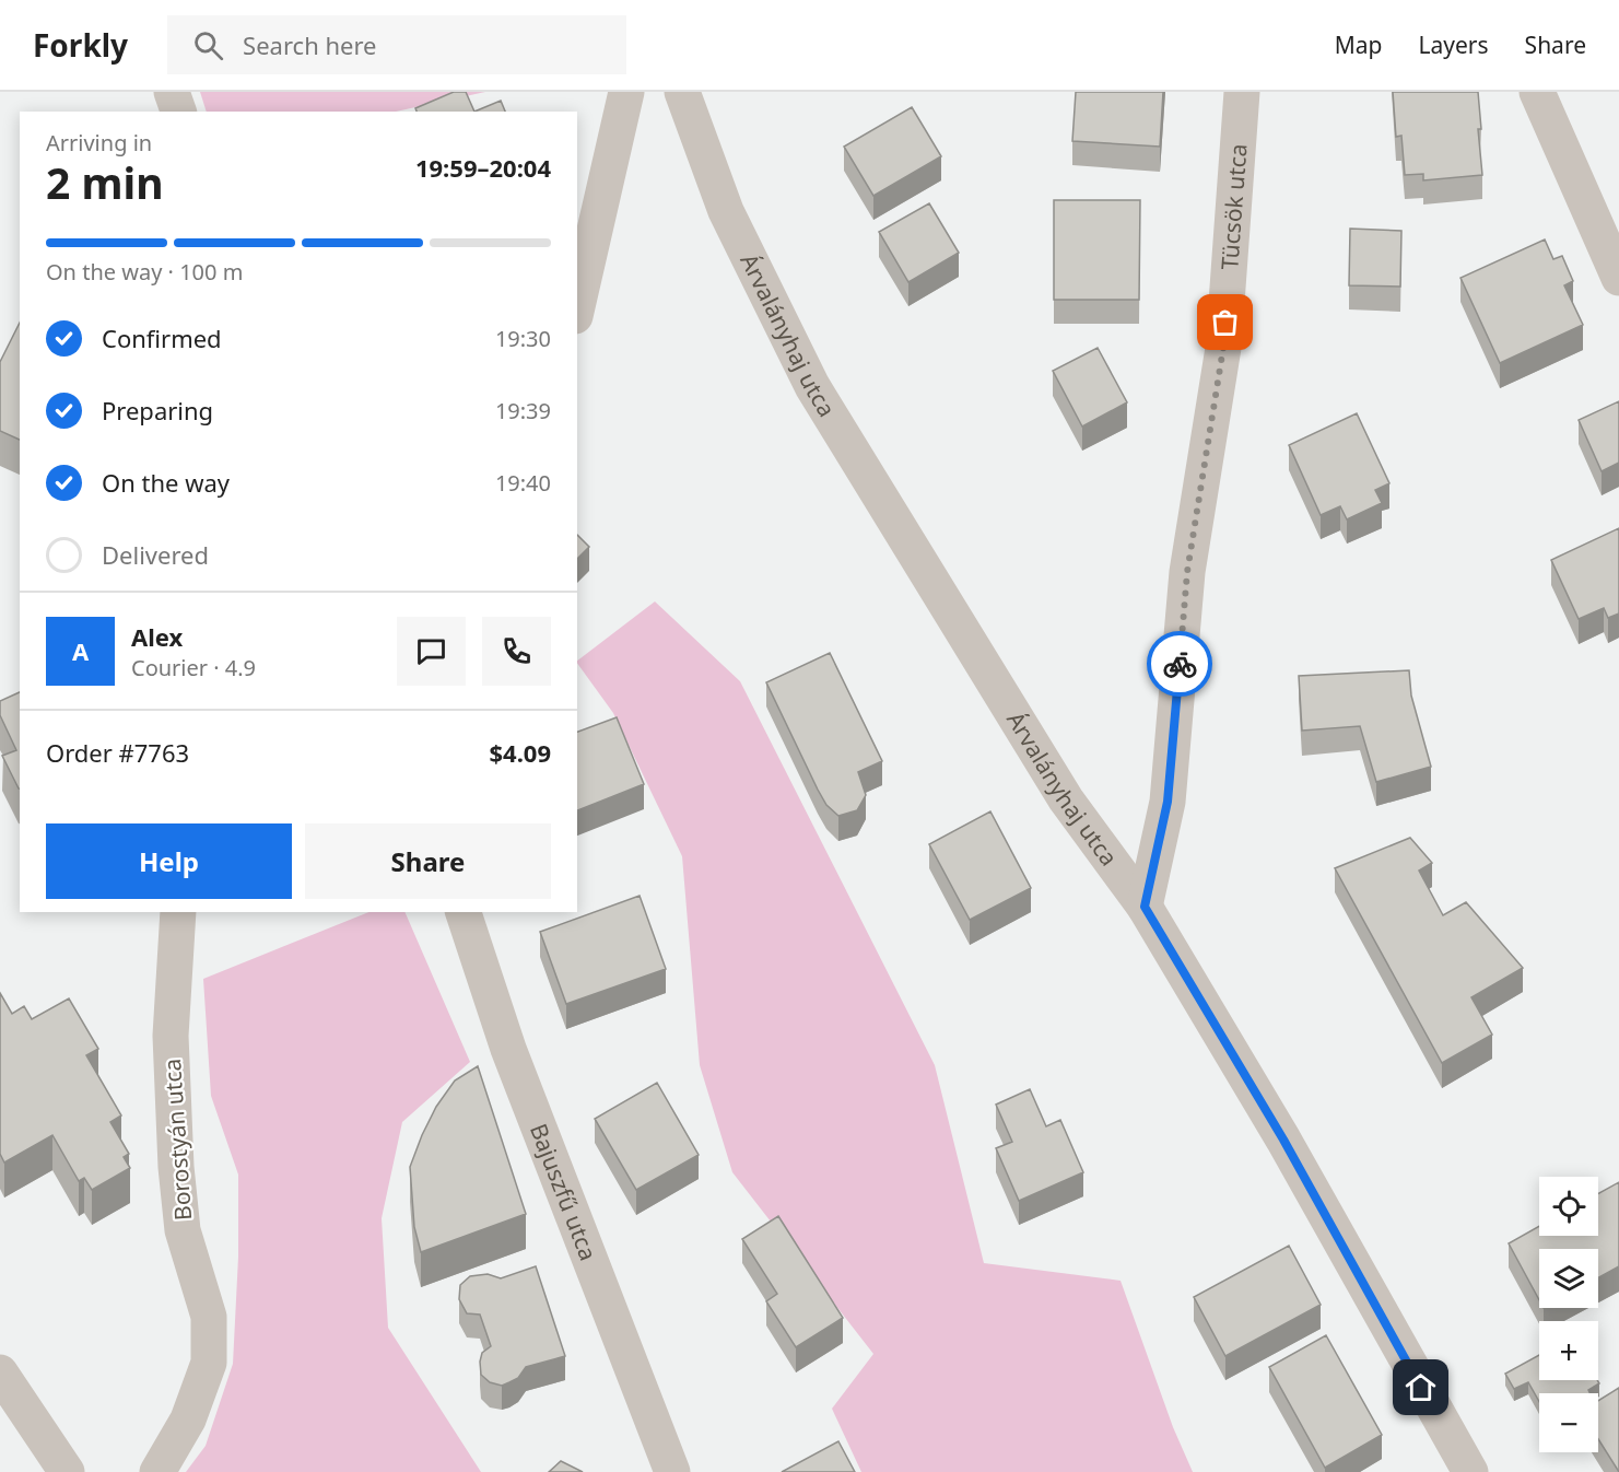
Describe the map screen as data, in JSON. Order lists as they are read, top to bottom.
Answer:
{
  "streets": {
    "street": [
      "Tücsök utca",
      "Árvalányhaj utca",
      "Borostyán utca",
      "Bajuszfű utca"
    ]
  },
  "crossings": [
    ["Tücsök utca", "Árvalányhaj utca"]
  ],
  "page": {
    "header": "Forkly",
    "search": "Search here",
    "nav": ["Map", "Layers", "Share"],
    "heading": ["2 min", "Arriving in", "19:59–20:04"],
    "panel": [
      "Alex",
      "Courier · 4.9",
      "Order #7763",
      "$4.09"
    ],
    "bar": "On the way · 100 m",
    "list": [
      ["Confirmed", "19:30"],
      ["Preparing", "19:39"],
      ["On the way", "19:40"],
      "Delivered"
    ],
    "round": "A",
    "buttons": ["Help", "Share"],
    "map_buttons": ["+", "−"]
  }
}
